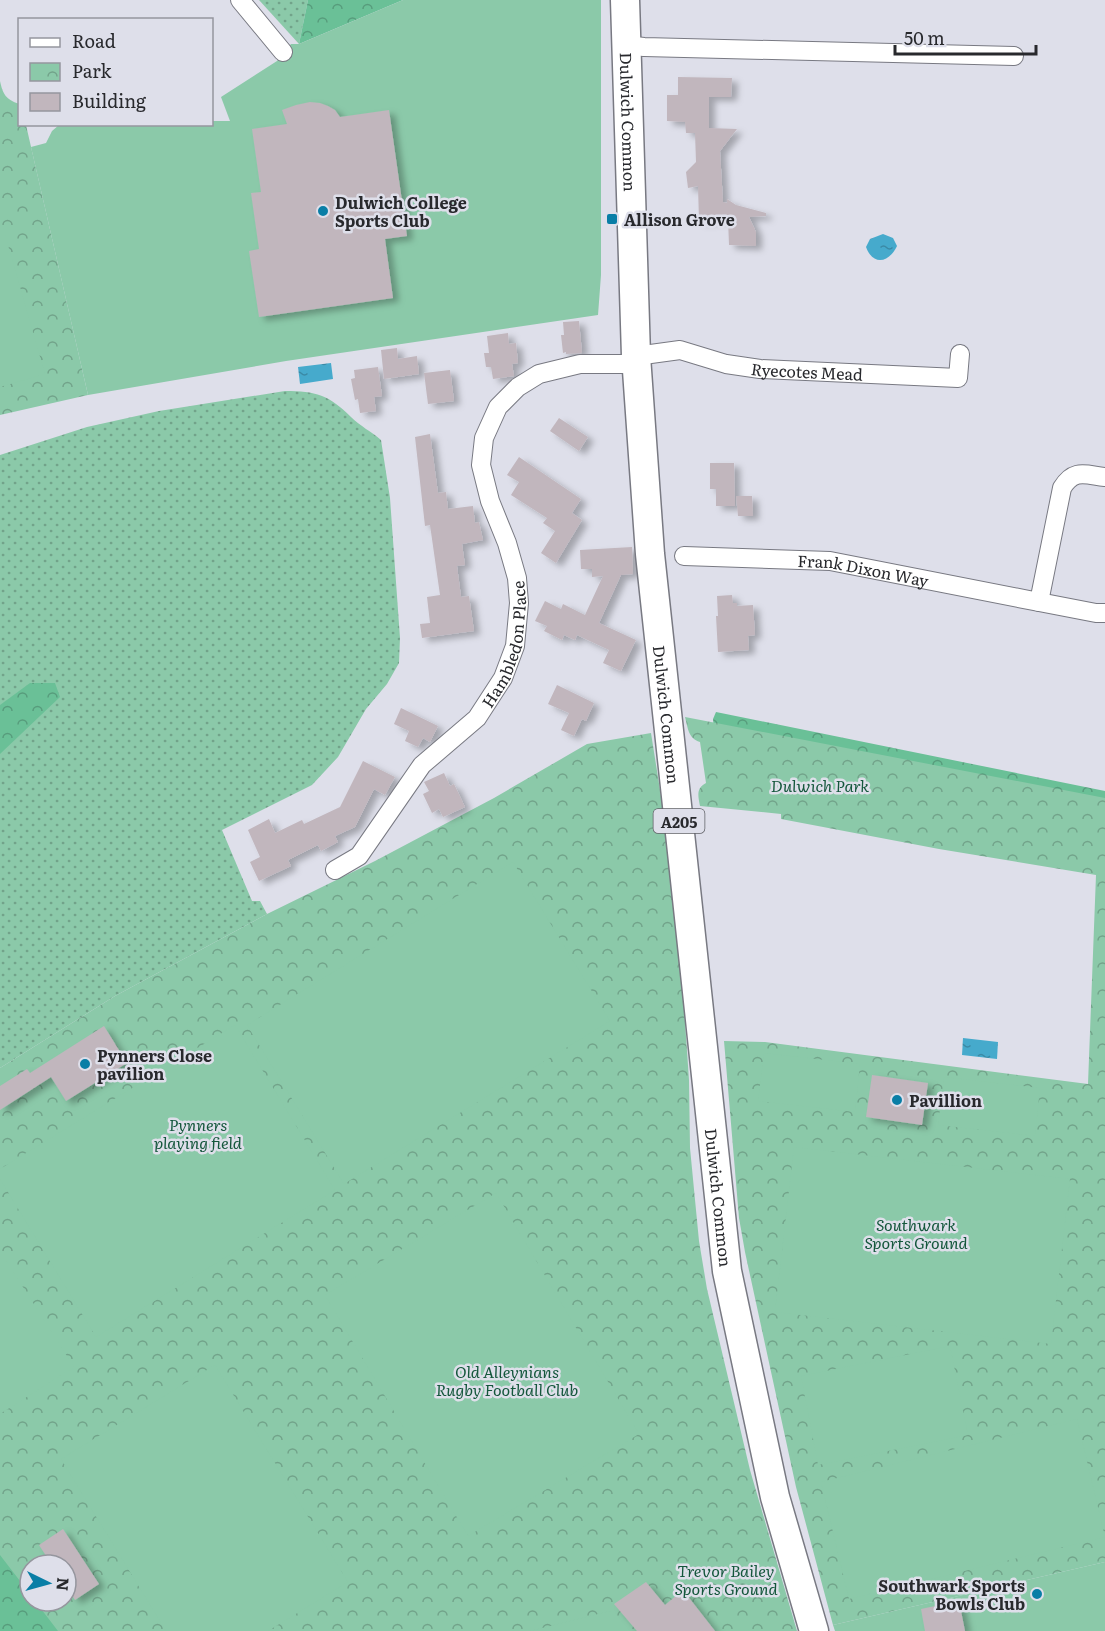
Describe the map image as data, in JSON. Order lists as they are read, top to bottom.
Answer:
{
  "streets": {
    "highway": ["Dulwich Common", "A205"],
    "street": ["Ryecotes Mead", "Frank Dixon Way", "Hambledon Place"]
  },
  "crossings": [
    ["Dulwich Common", "Ryecotes Mead"],
    ["Dulwich Common", "Hambledon Place"],
    ["Ryecotes Mead", "Hambledon Place"]
  ],
  "parks": [
    "Dulwich Park",
    "Pynners playing field",
    "Southwark Sports Ground",
    "Old Alleynians Rugby Football Club",
    "Trevor Bailey Sports Ground"
  ],
  "places": {
    "other": [
      "Dulwich College Sports Club",
      "Pynners Close pavilion",
      "Pavillion",
      "Southwark Sports Bowls Club"
    ],
    "transit": ["Allison Grove"]
  },
  "legend": ["Road", "Park", "Building"],
  "scale_bar": "50 m",
  "north": "right"
}
